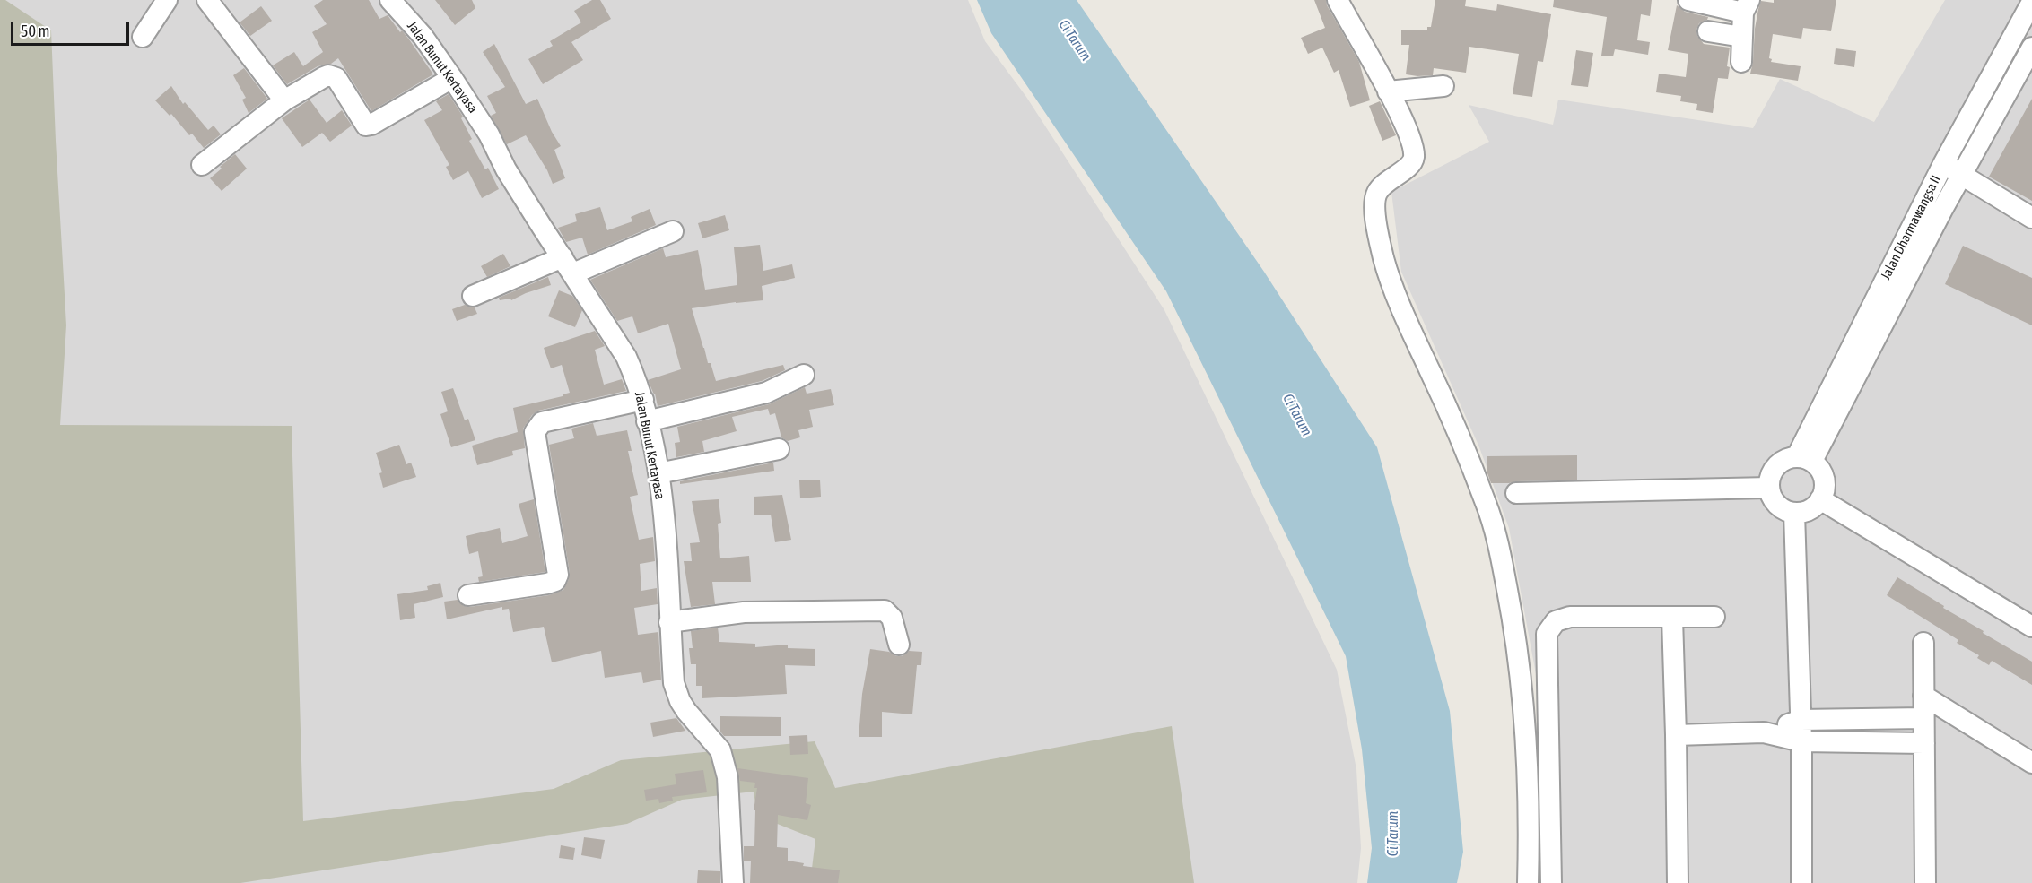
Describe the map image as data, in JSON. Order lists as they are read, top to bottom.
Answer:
{
  "streets": {
    "street": ["Jalan Bunut Kertayasa", "Jalan Dharmawangsa II"]
  },
  "water": ["Ci Tarum"],
  "scale_bar": "50 m"
}
